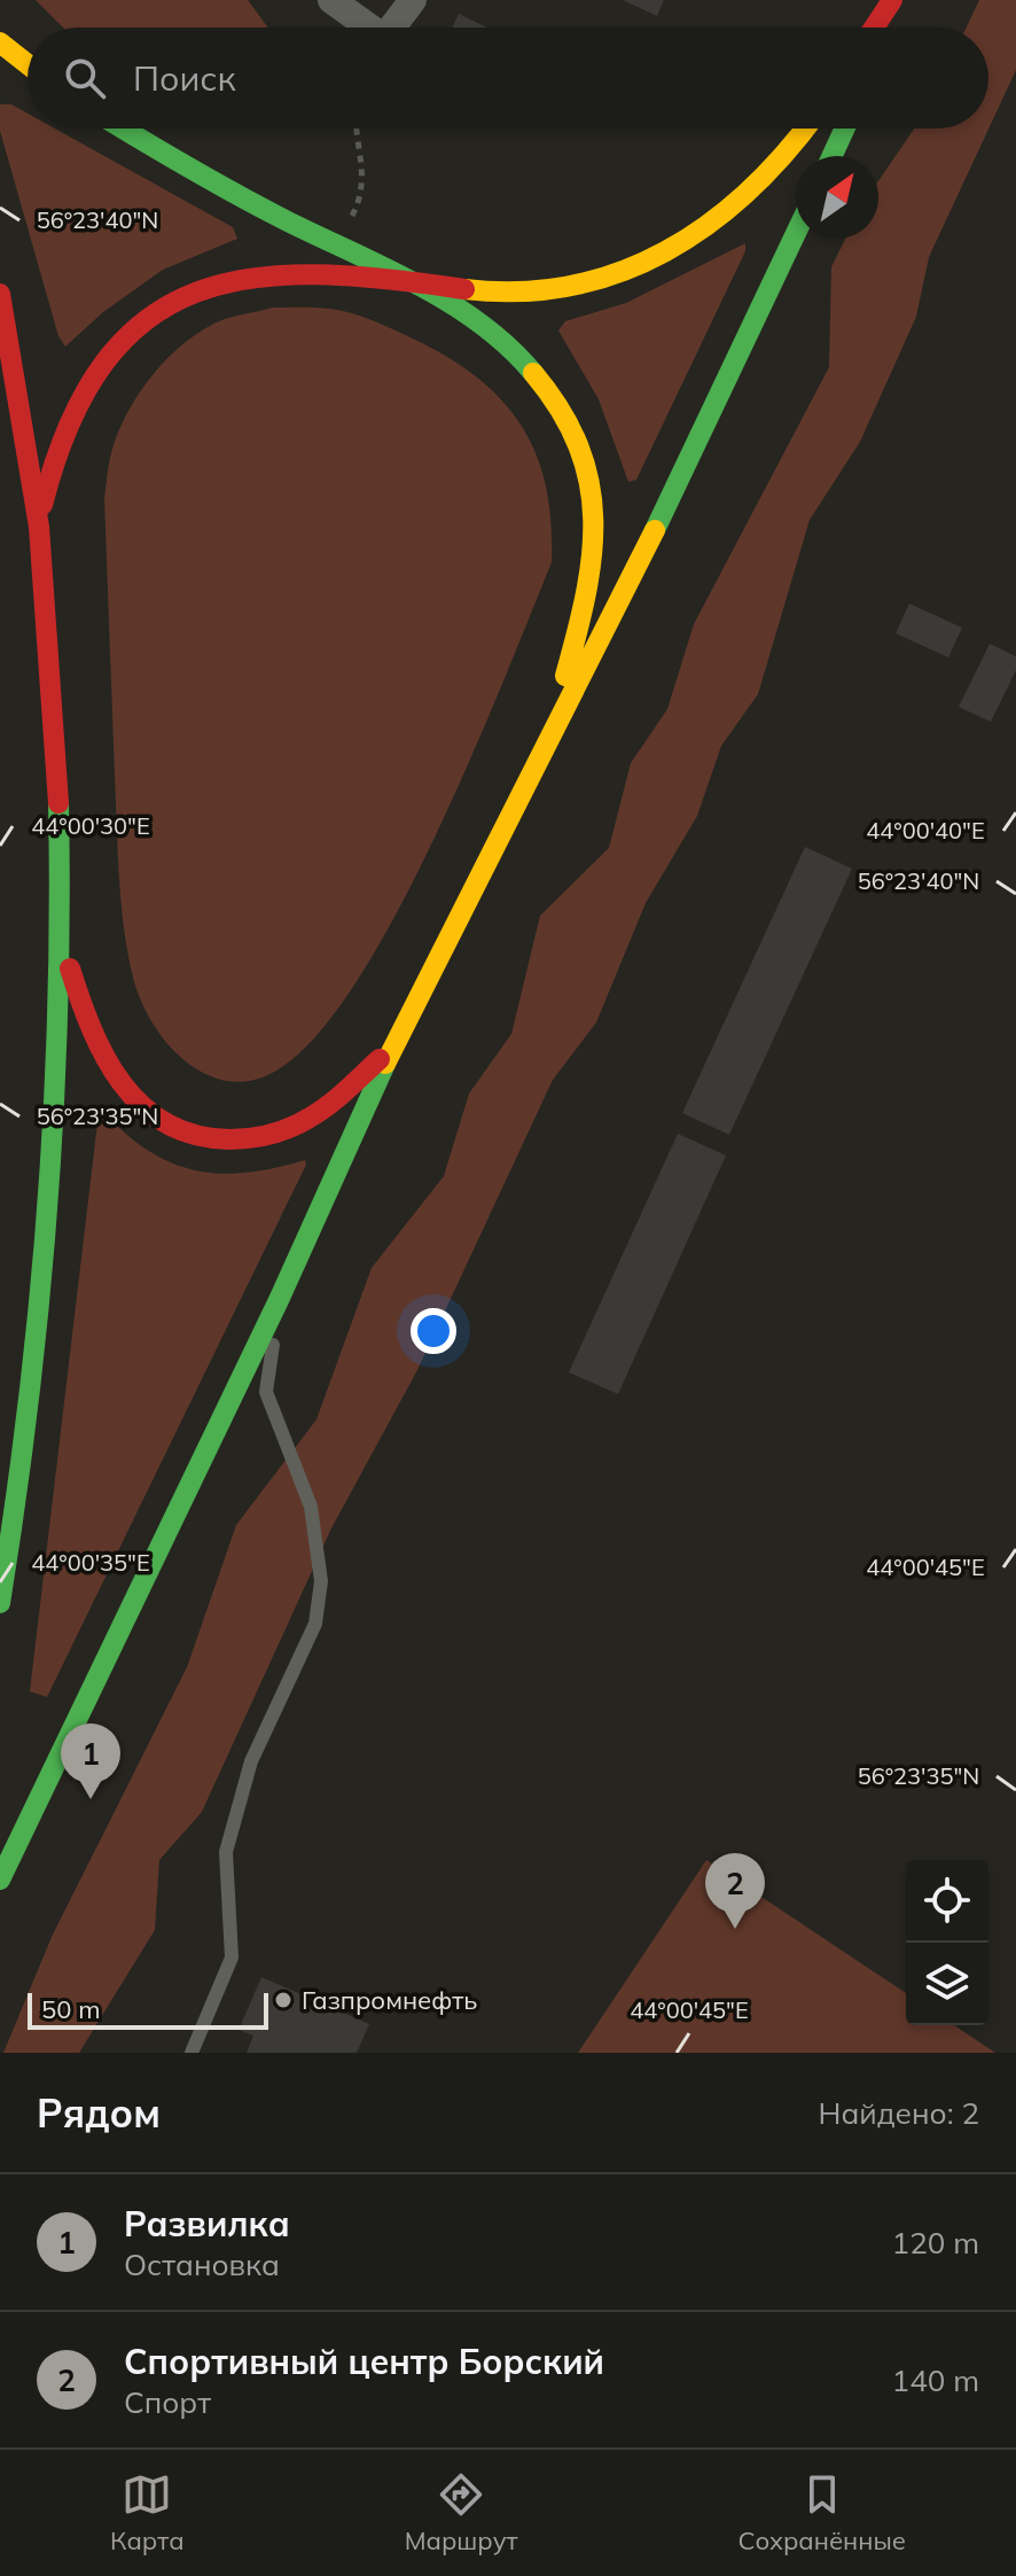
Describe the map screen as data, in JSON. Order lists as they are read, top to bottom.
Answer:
{
  "places": ["Газпромнефть"],
  "scale_bar": "50 m",
  "north": "top right",
  "page": {
    "search": "Поиск",
    "pins": ["1", "2"],
    "scale": "50 m",
    "heading": ["Рядом", "Найдено: 2"],
    "list": [
      {
        "mark": "1",
        "name": "Развилка",
        "note": "Остановка",
        "value": "120 m"
      },
      {
        "mark": "2",
        "name": "Спортивный центр Борский",
        "note": "Спорт",
        "value": "140 m"
      }
    ],
    "nav": ["Карта", "Маршрут", "Сохранённые"]
  },
  "coordinates": [
    "56°23'40\"N",
    "44°00'30\"E",
    "44°00'40\"E",
    "56°23'35\"N",
    "44°00'35\"E",
    "44°00'45\"E"
  ]
}
